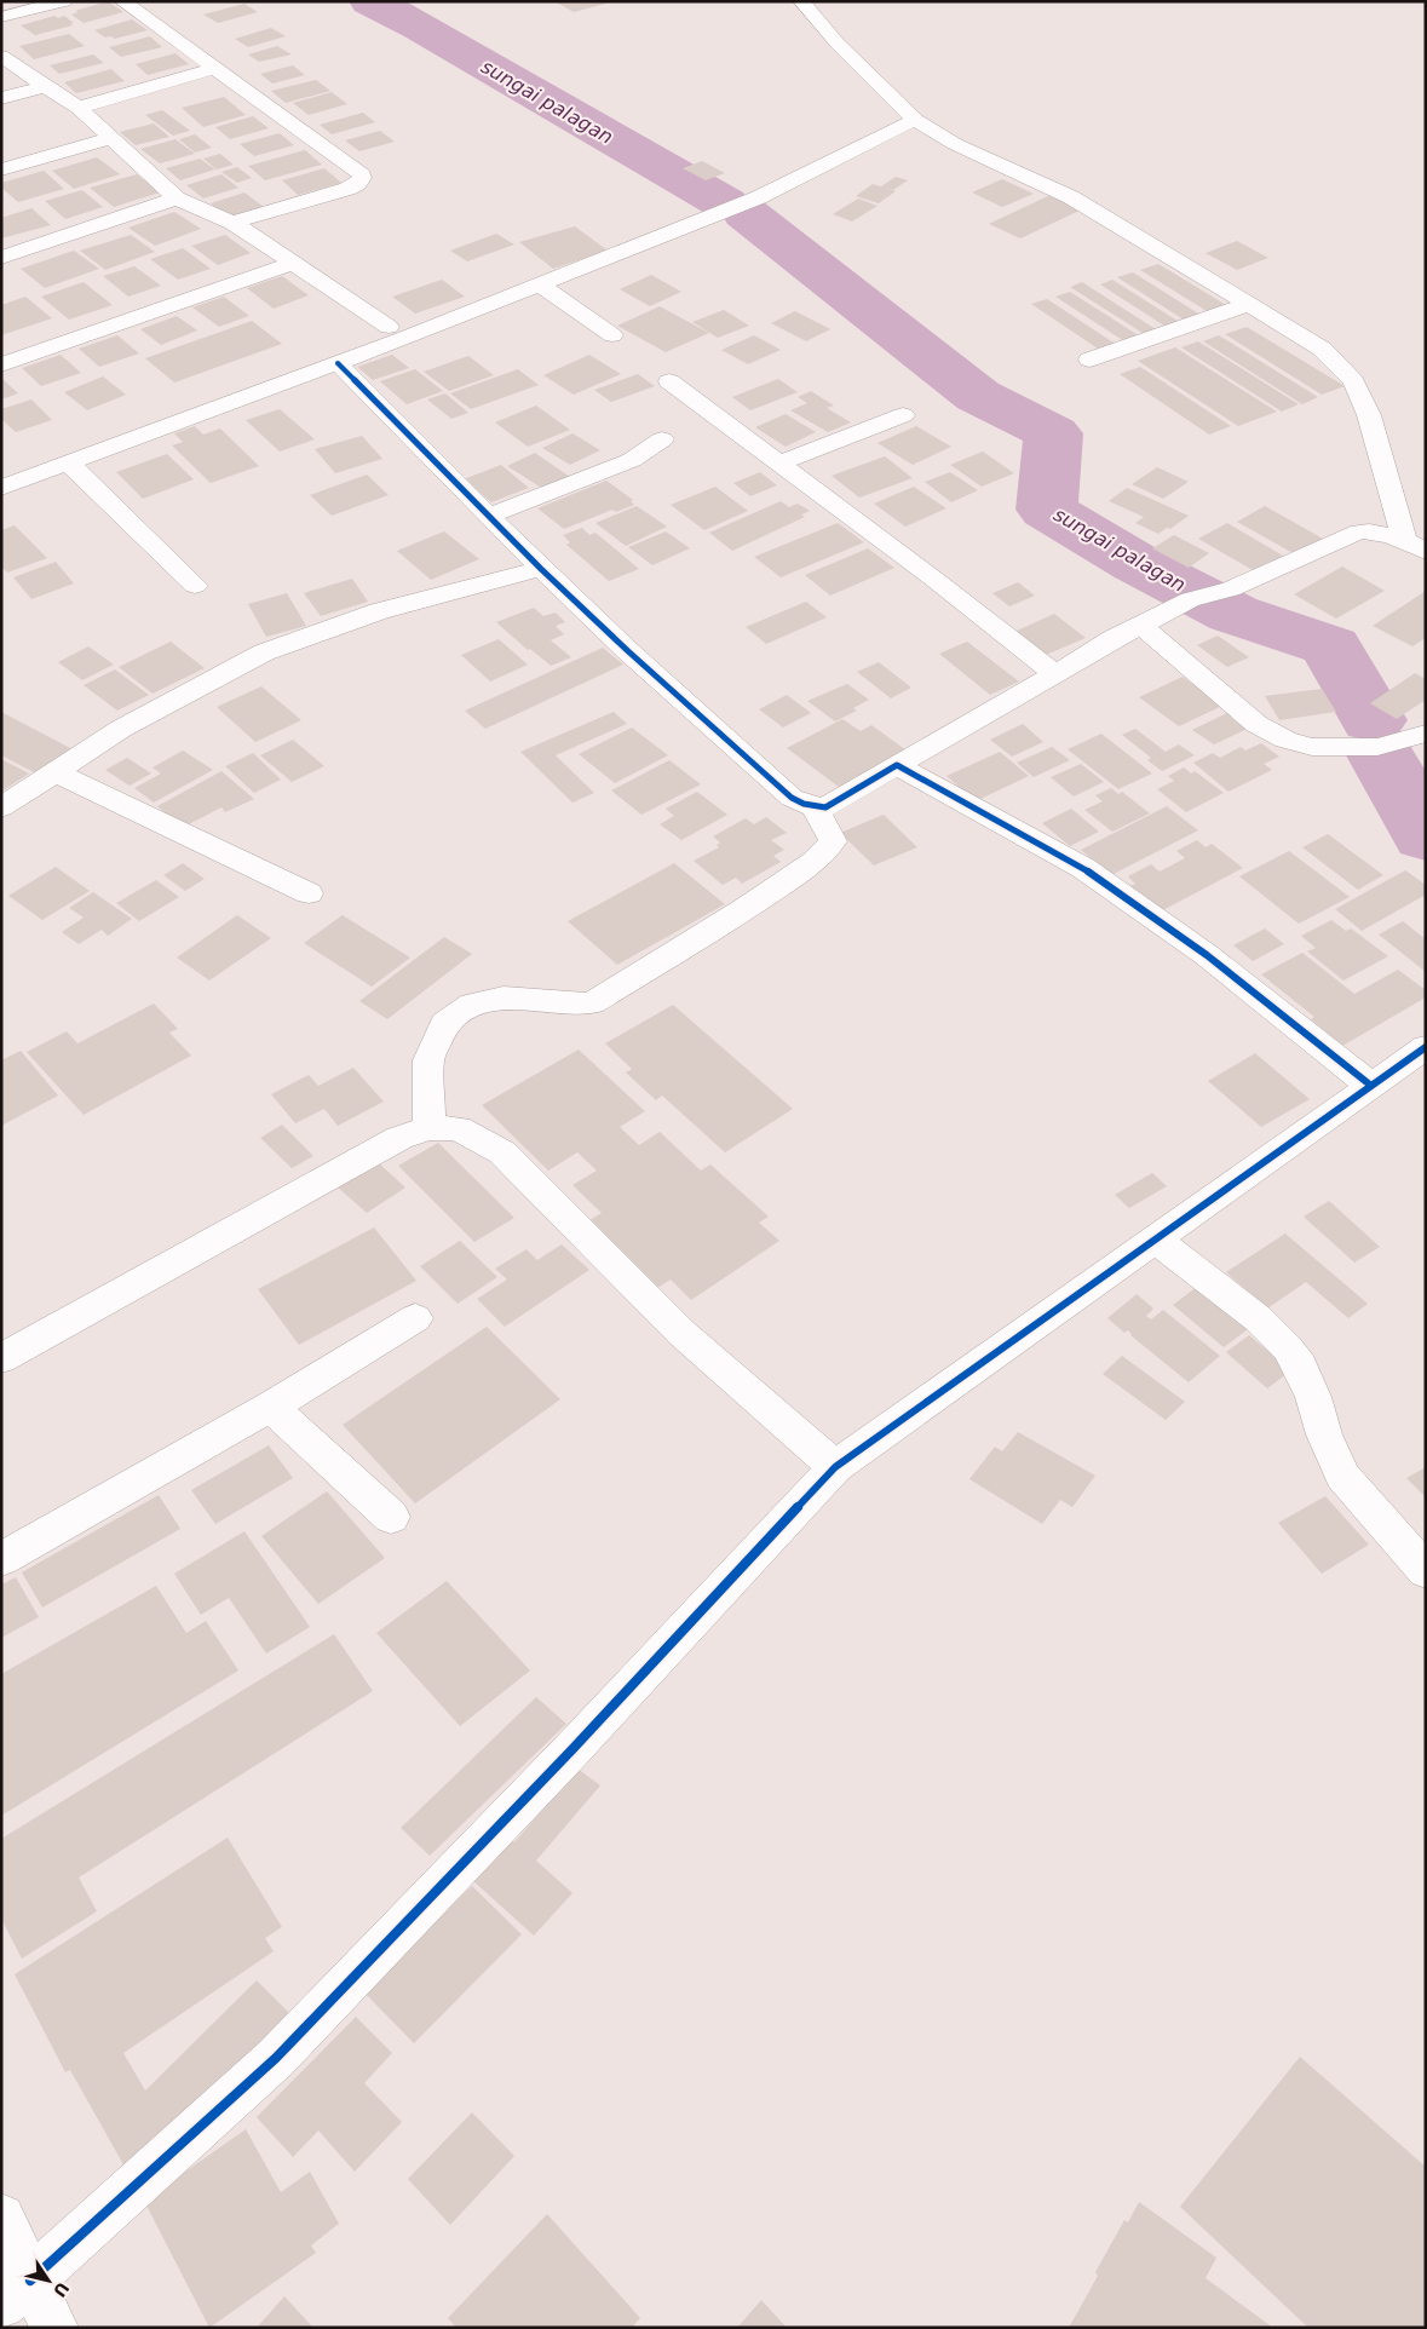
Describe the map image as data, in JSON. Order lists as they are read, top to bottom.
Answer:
{
  "water": ["sungai palagan"],
  "north": "bottom right"
}
